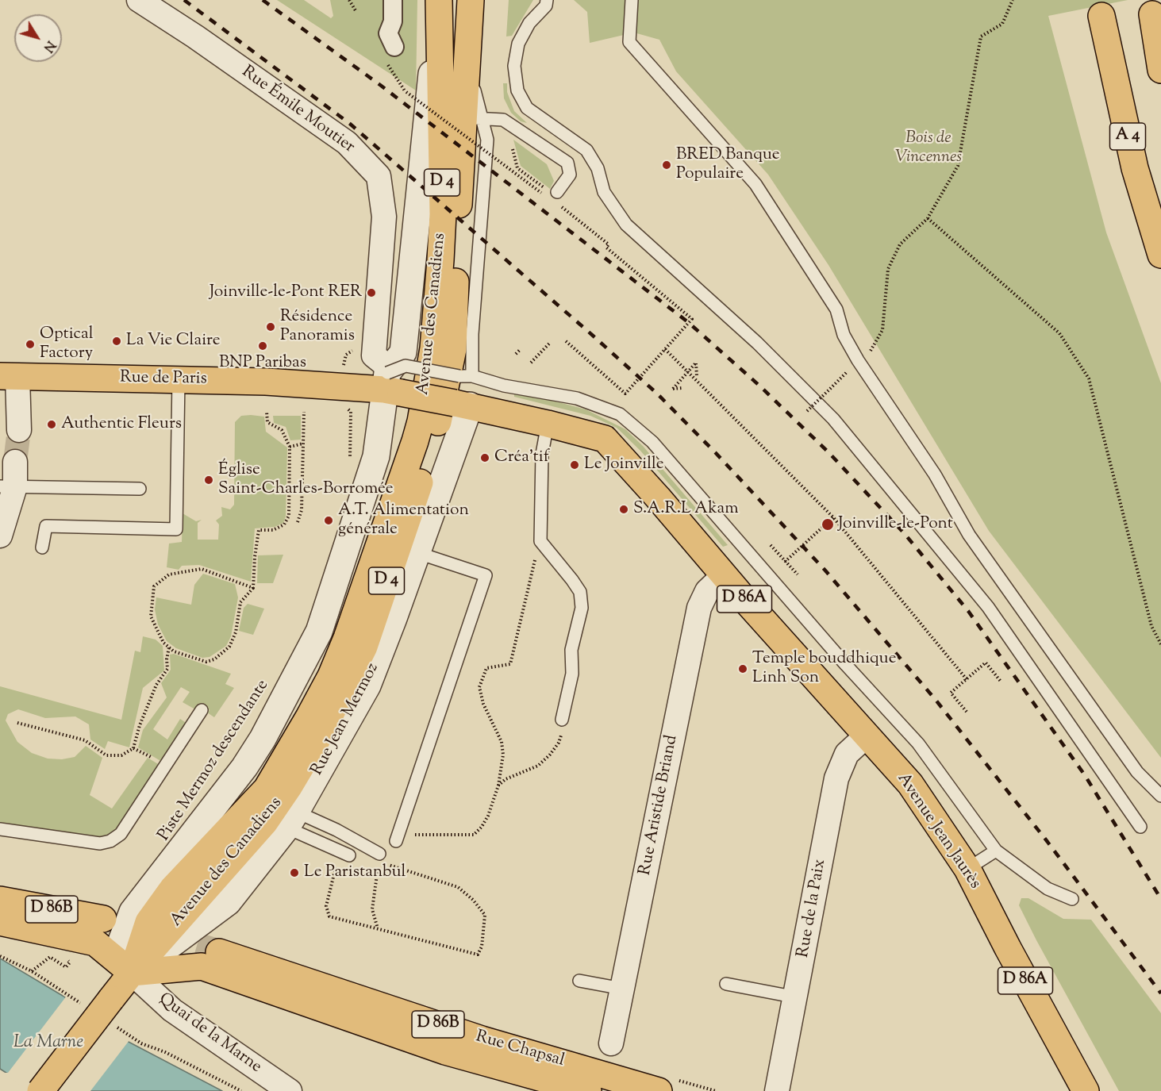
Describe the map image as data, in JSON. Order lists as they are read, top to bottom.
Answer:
{
  "streets": {
    "main road": [
      "A 4",
      "D 4",
      "Avenue des Canadiens",
      "Rue de Paris",
      "D 86A",
      "Avenue Jean Jaurès",
      "D 86B",
      "Rue Chapsal"
    ],
    "street": [
      "Rue Émile Moutier",
      "Rue Jean Mermoz",
      "Rue Aristide Briand",
      "Rue de la Paix",
      "Quai de la Marne"
    ]
  },
  "crossings": [
    ["Rue Émile Moutier", "Rue de Paris"],
    ["Rue Émile Moutier", "D 86A"],
    ["D 4", "Avenue des Canadiens"],
    ["D 4", "Rue Jean Mermoz"],
    ["D 4", "Quai de la Marne"],
    ["Avenue des Canadiens", "Rue Jean Mermoz"],
    ["Avenue des Canadiens", "Quai de la Marne"],
    ["Rue de Paris", "D 86A"],
    ["D 86A", "Rue Jean Mermoz"],
    ["D 86A", "Avenue Jean Jaurès"],
    ["Rue Jean Mermoz", "Avenue Jean Jaurès"],
    ["Rue Jean Mermoz", "Quai de la Marne"],
    ["Rue Aristide Briand", "Avenue Jean Jaurès"],
    ["Avenue Jean Jaurès", "Rue de la Paix"]
  ],
  "water": ["La Marne"],
  "parks": ["Bois de Vincennes"],
  "places": [
    "BRED Banque Populaire",
    "Joinville-le-Pont RER",
    "Résidence Panoramis",
    "La Vie Claire",
    "Optical Factory",
    "BNP Paribas",
    "Authentic Fleurs",
    "Créa'tif",
    "Le Joinville",
    "Église Saint-Charles-Borromée",
    "S.A.R.L Akam",
    "A.T. Alimentation générale",
    "Joinville-le-Pont",
    "Temple bouddhique Linh Son",
    "Le Paristanbul"
  ],
  "north": "bottom right"
}
